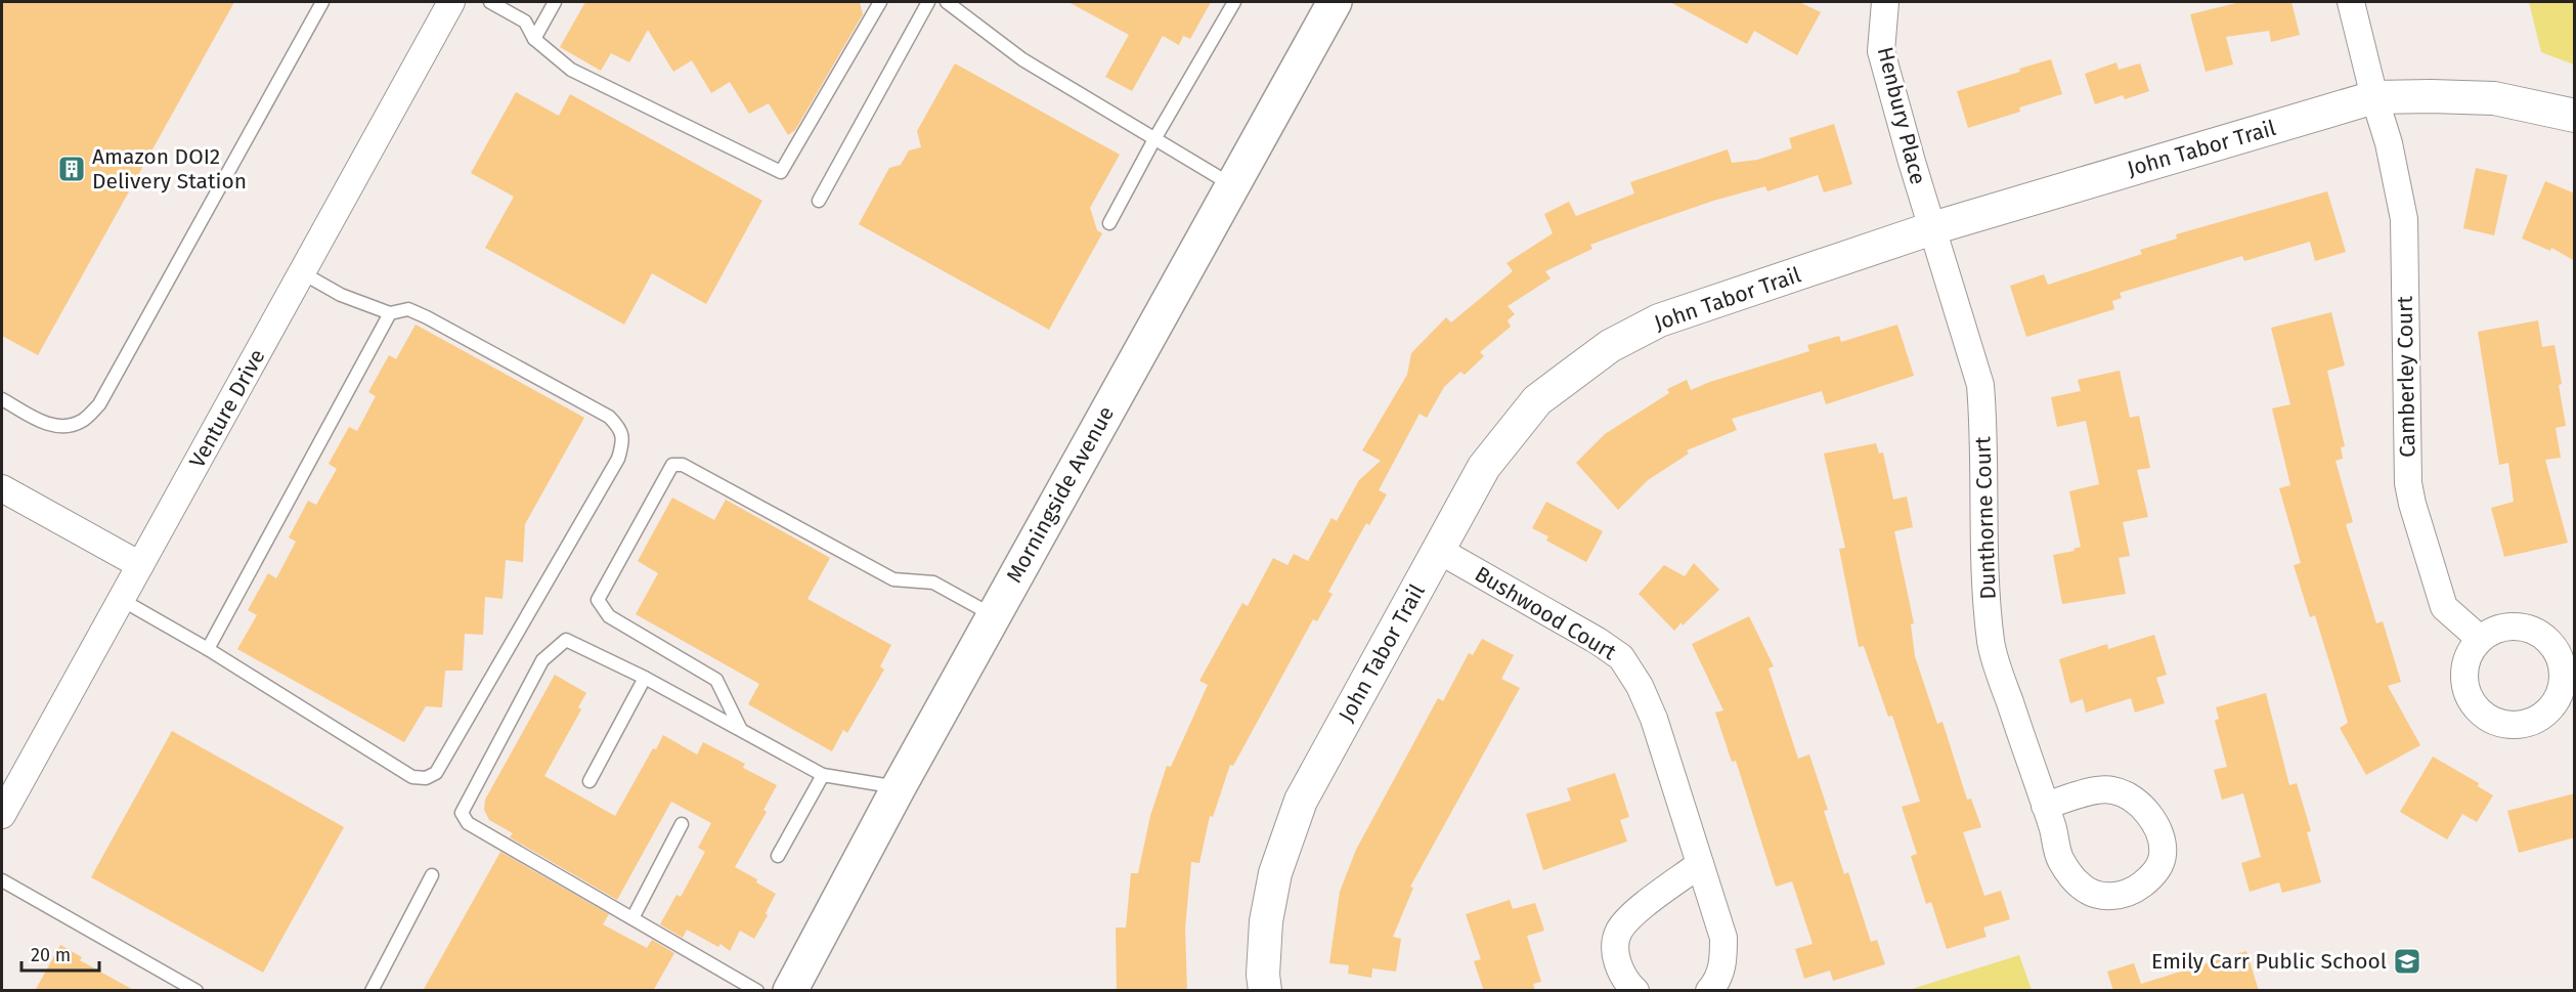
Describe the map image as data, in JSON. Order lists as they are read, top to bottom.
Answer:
{
  "streets": {
    "main road": ["Morningside Avenue"],
    "street": [
      "Henbury Place",
      "John Tabor Trail",
      "Camberley Court",
      "Venture Drive",
      "Dunthorne Court",
      "Bushwood Court"
    ]
  },
  "crossings": [
    ["Henbury Place", "John Tabor Trail"],
    ["Henbury Place", "Dunthorne Court"],
    ["John Tabor Trail", "Camberley Court"],
    ["John Tabor Trail", "Dunthorne Court"],
    ["John Tabor Trail", "Bushwood Court"]
  ],
  "places": {
    "building": ["Amazon DOI2 Delivery Station"],
    "school or university": ["Emily Carr Public School"]
  },
  "scale_bar": "20 m"
}
